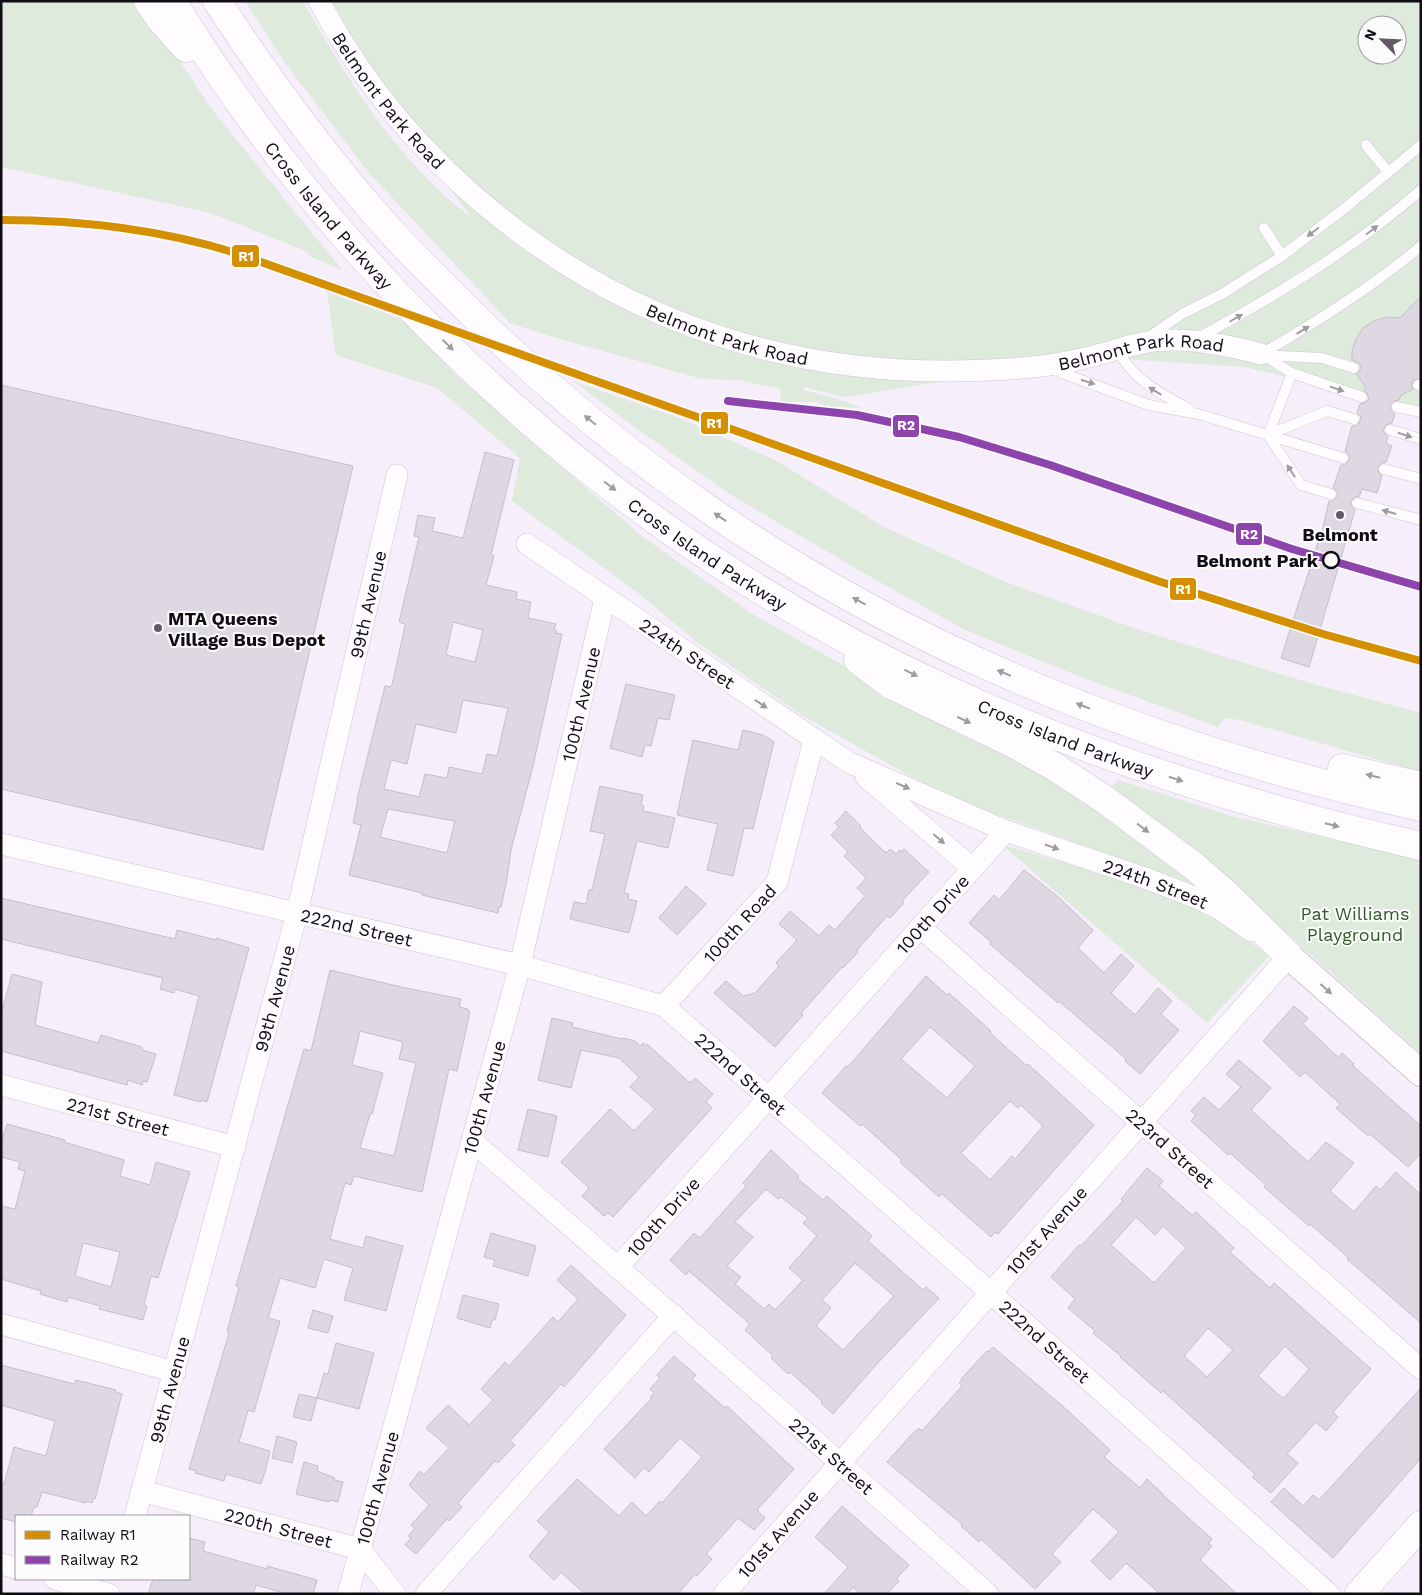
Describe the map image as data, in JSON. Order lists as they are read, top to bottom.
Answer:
{
  "streets": {
    "main road": ["Cross Island Parkway"],
    "street": [
      "Belmont Park Road",
      "99th Avenue",
      "224th Street",
      "100th Avenue",
      "100th Drive",
      "100th Road",
      "222nd Street",
      "221st Street",
      "223rd Street",
      "101st Avenue",
      "220th Street"
    ]
  },
  "crossings": [
    ["99th Avenue", "222nd Street"],
    ["99th Avenue", "221st Street"],
    ["99th Avenue", "220th Street"],
    ["224th Street", "100th Avenue"],
    ["224th Street", "100th Drive"],
    ["224th Street", "100th Road"],
    ["224th Street", "101st Avenue"],
    ["100th Avenue", "222nd Street"],
    ["100th Avenue", "220th Street"],
    ["100th Drive", "222nd Street"],
    ["100th Drive", "221st Street"],
    ["100th Drive", "223rd Street"],
    ["100th Road", "222nd Street"],
    ["222nd Street", "101st Avenue"],
    ["221st Street", "101st Avenue"],
    ["223rd Street", "101st Avenue"]
  ],
  "one_way": ["224th Street"],
  "parks": ["Pat Williams Playground"],
  "places": ["Belmont", "Belmont Park", "MTA Queens Village Bus Depot"],
  "lines": ["rail line R1", "rail line R2"],
  "legend": ["Railway R1", "Railway R2"],
  "north": "top left"
}
